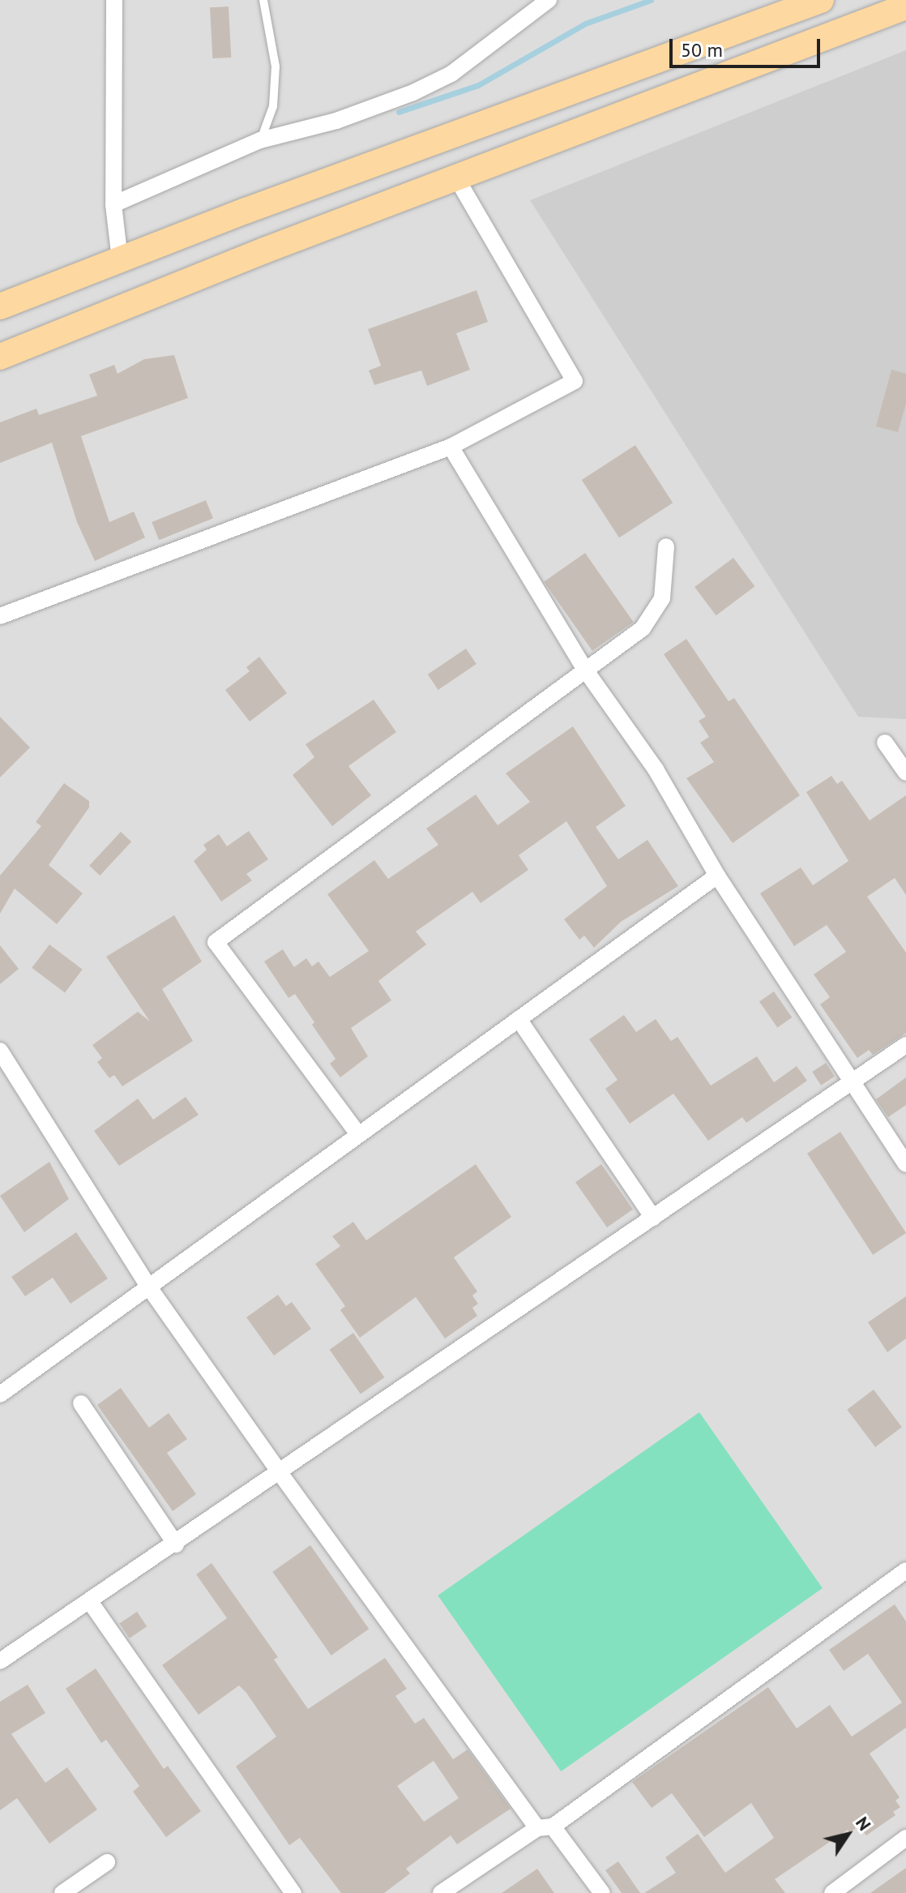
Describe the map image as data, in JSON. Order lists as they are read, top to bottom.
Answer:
{
  "scale_bar": "50 m",
  "north": "top right"
}
